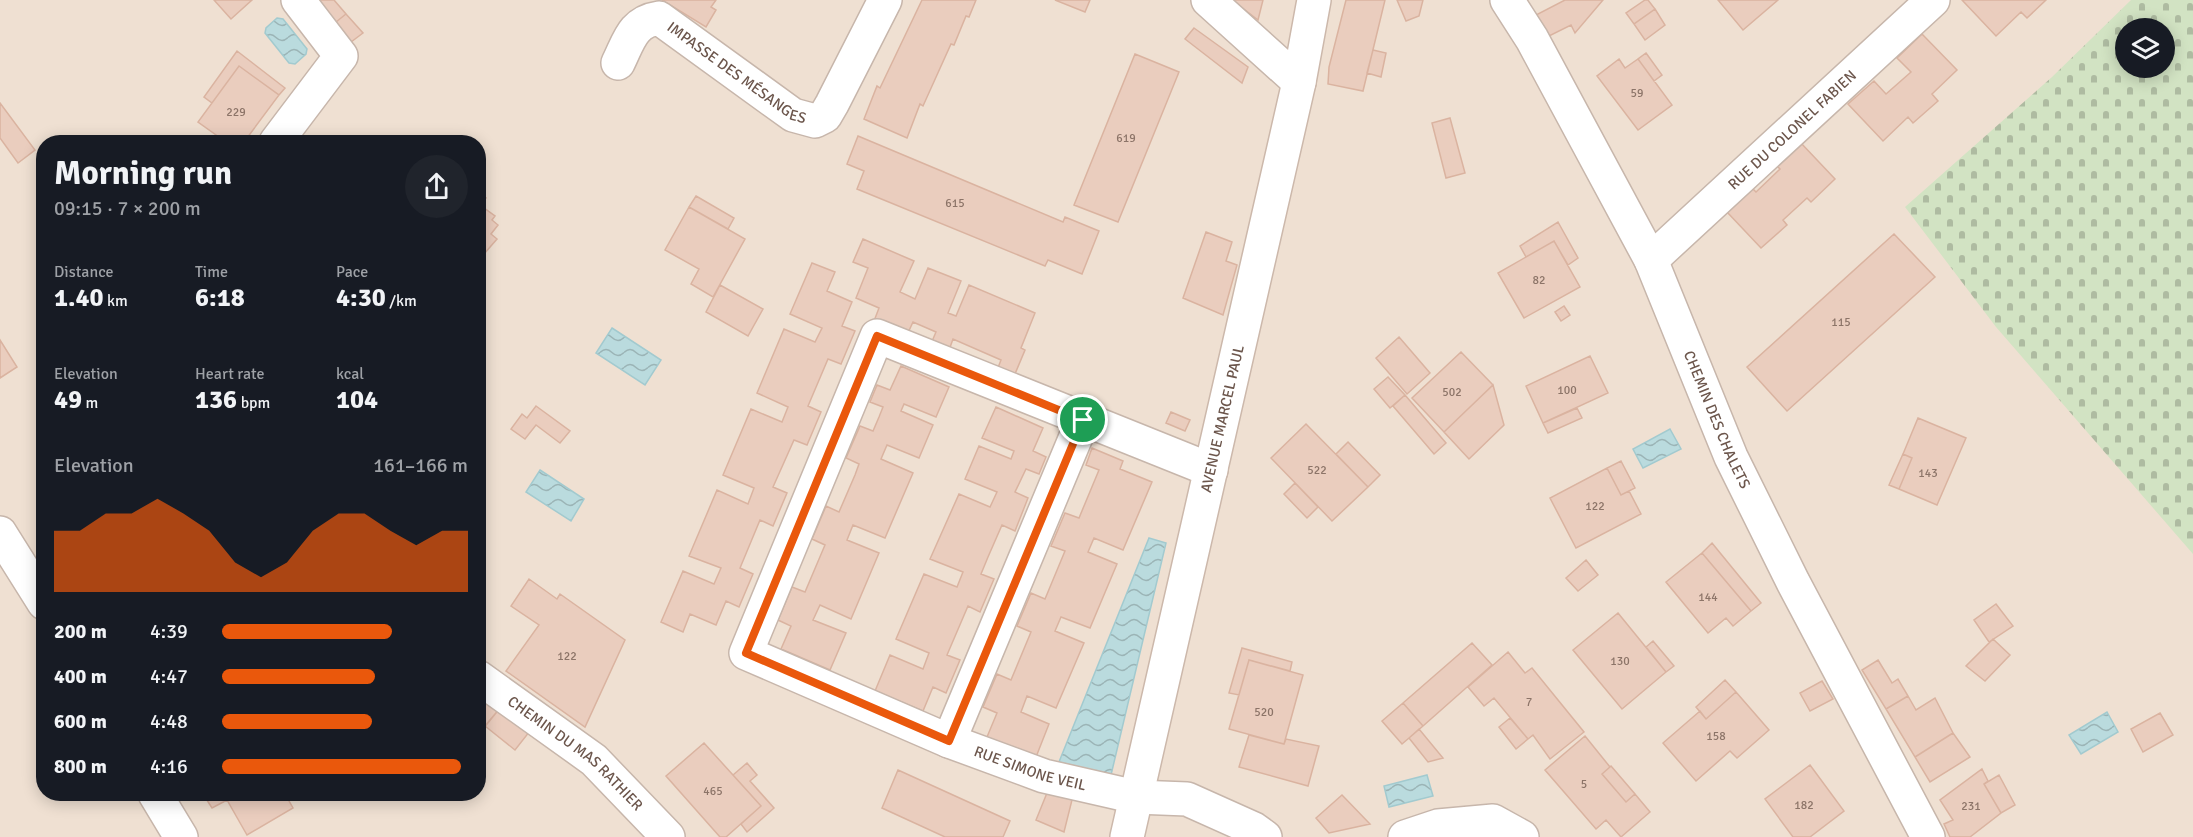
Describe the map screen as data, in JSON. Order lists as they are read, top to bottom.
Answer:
{
  "streets": {
    "street": [
      "IMPASSE DES MÉSANGES",
      "RUE DU COLONEL FABIEN",
      "CHEMIN DES CHALETS",
      "AVENUE MARCEL PAUL",
      "CHEMIN DU MAS RATHIER",
      "RUE SIMONE VEIL"
    ]
  },
  "crossings": [
    ["RUE DU COLONEL FABIEN", "CHEMIN DES CHALETS"],
    ["AVENUE MARCEL PAUL", "RUE SIMONE VEIL"]
  ],
  "house_numbers": [
    "59",
    "229",
    "619",
    "615",
    "82",
    "115",
    "100",
    "502",
    "522",
    "143",
    "122",
    "144",
    "122",
    "130",
    "7",
    "520",
    "158",
    "5",
    "465",
    "182",
    "231"
  ],
  "page": {
    "heading": ["Morning run", "09:15 · 7 × 200 m"],
    "stats": [
      ["Distance", "1.40 km"],
      ["Time", "6:18"],
      ["Pace", "4:30 /km"],
      ["Elevation", "49 m"],
      ["Heart rate", "136 bpm"],
      ["kcal", "104"]
    ],
    "chart": ["Elevation", "161–166 m"],
    "list": [
      {
        "name": "200 m",
        "note": "4:39"
      },
      {
        "name": "400 m",
        "note": "4:47"
      },
      {
        "name": "600 m",
        "note": "4:48"
      },
      {
        "name": "800 m",
        "note": "4:16"
      }
    ]
  }
}
